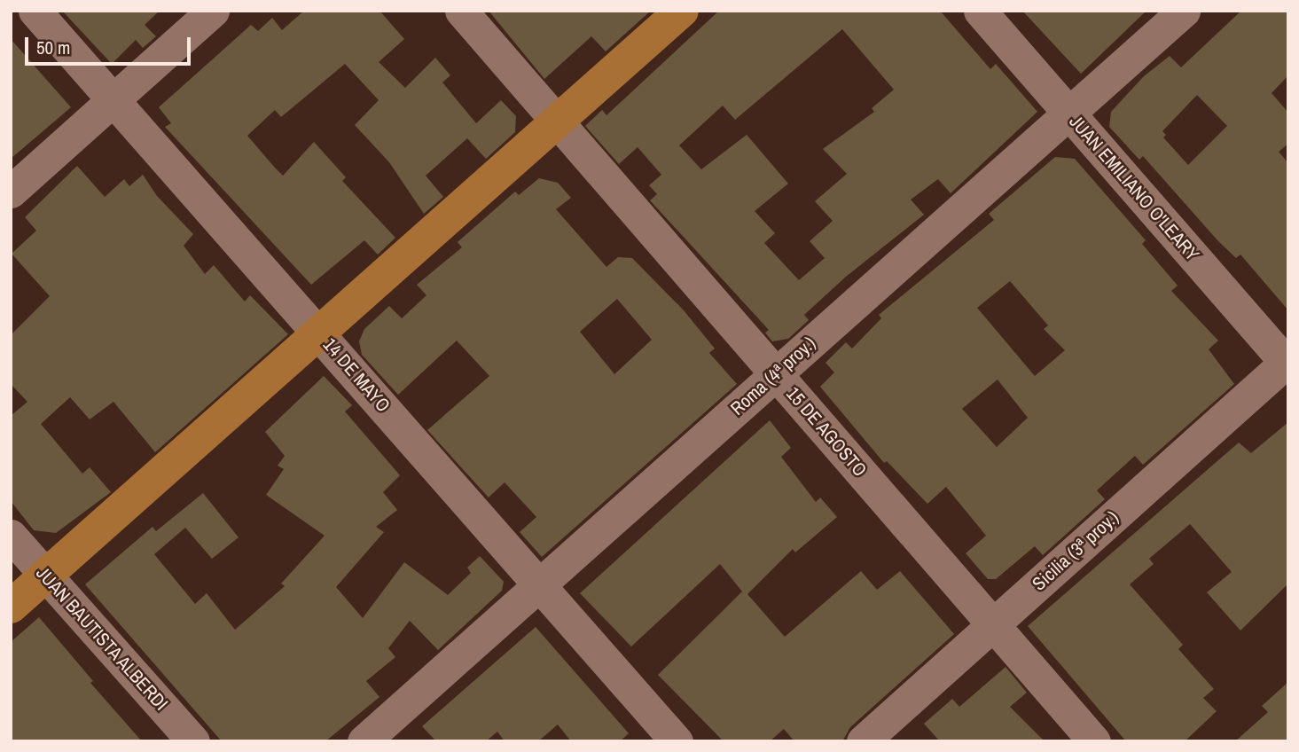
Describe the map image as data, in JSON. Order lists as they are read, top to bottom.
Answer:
{
  "streets": {
    "street": [
      "JUAN EMILIANO O'LEARY",
      "14 DE MAYO",
      "Roma (4ª proy.)",
      "15 DE AGOSTO",
      "Sicilia (3ª proy.)",
      "JUAN BAUTISTA ALBERDI"
    ]
  },
  "crossings": [
    ["JUAN EMILIANO O'LEARY", "Roma (4ª proy.)"],
    ["JUAN EMILIANO O'LEARY", "Sicilia (3ª proy.)"],
    ["14 DE MAYO", "Roma (4ª proy.)"],
    ["Roma (4ª proy.)", "15 DE AGOSTO"],
    ["15 DE AGOSTO", "Sicilia (3ª proy.)"]
  ],
  "scale_bar": "50 m"
}
